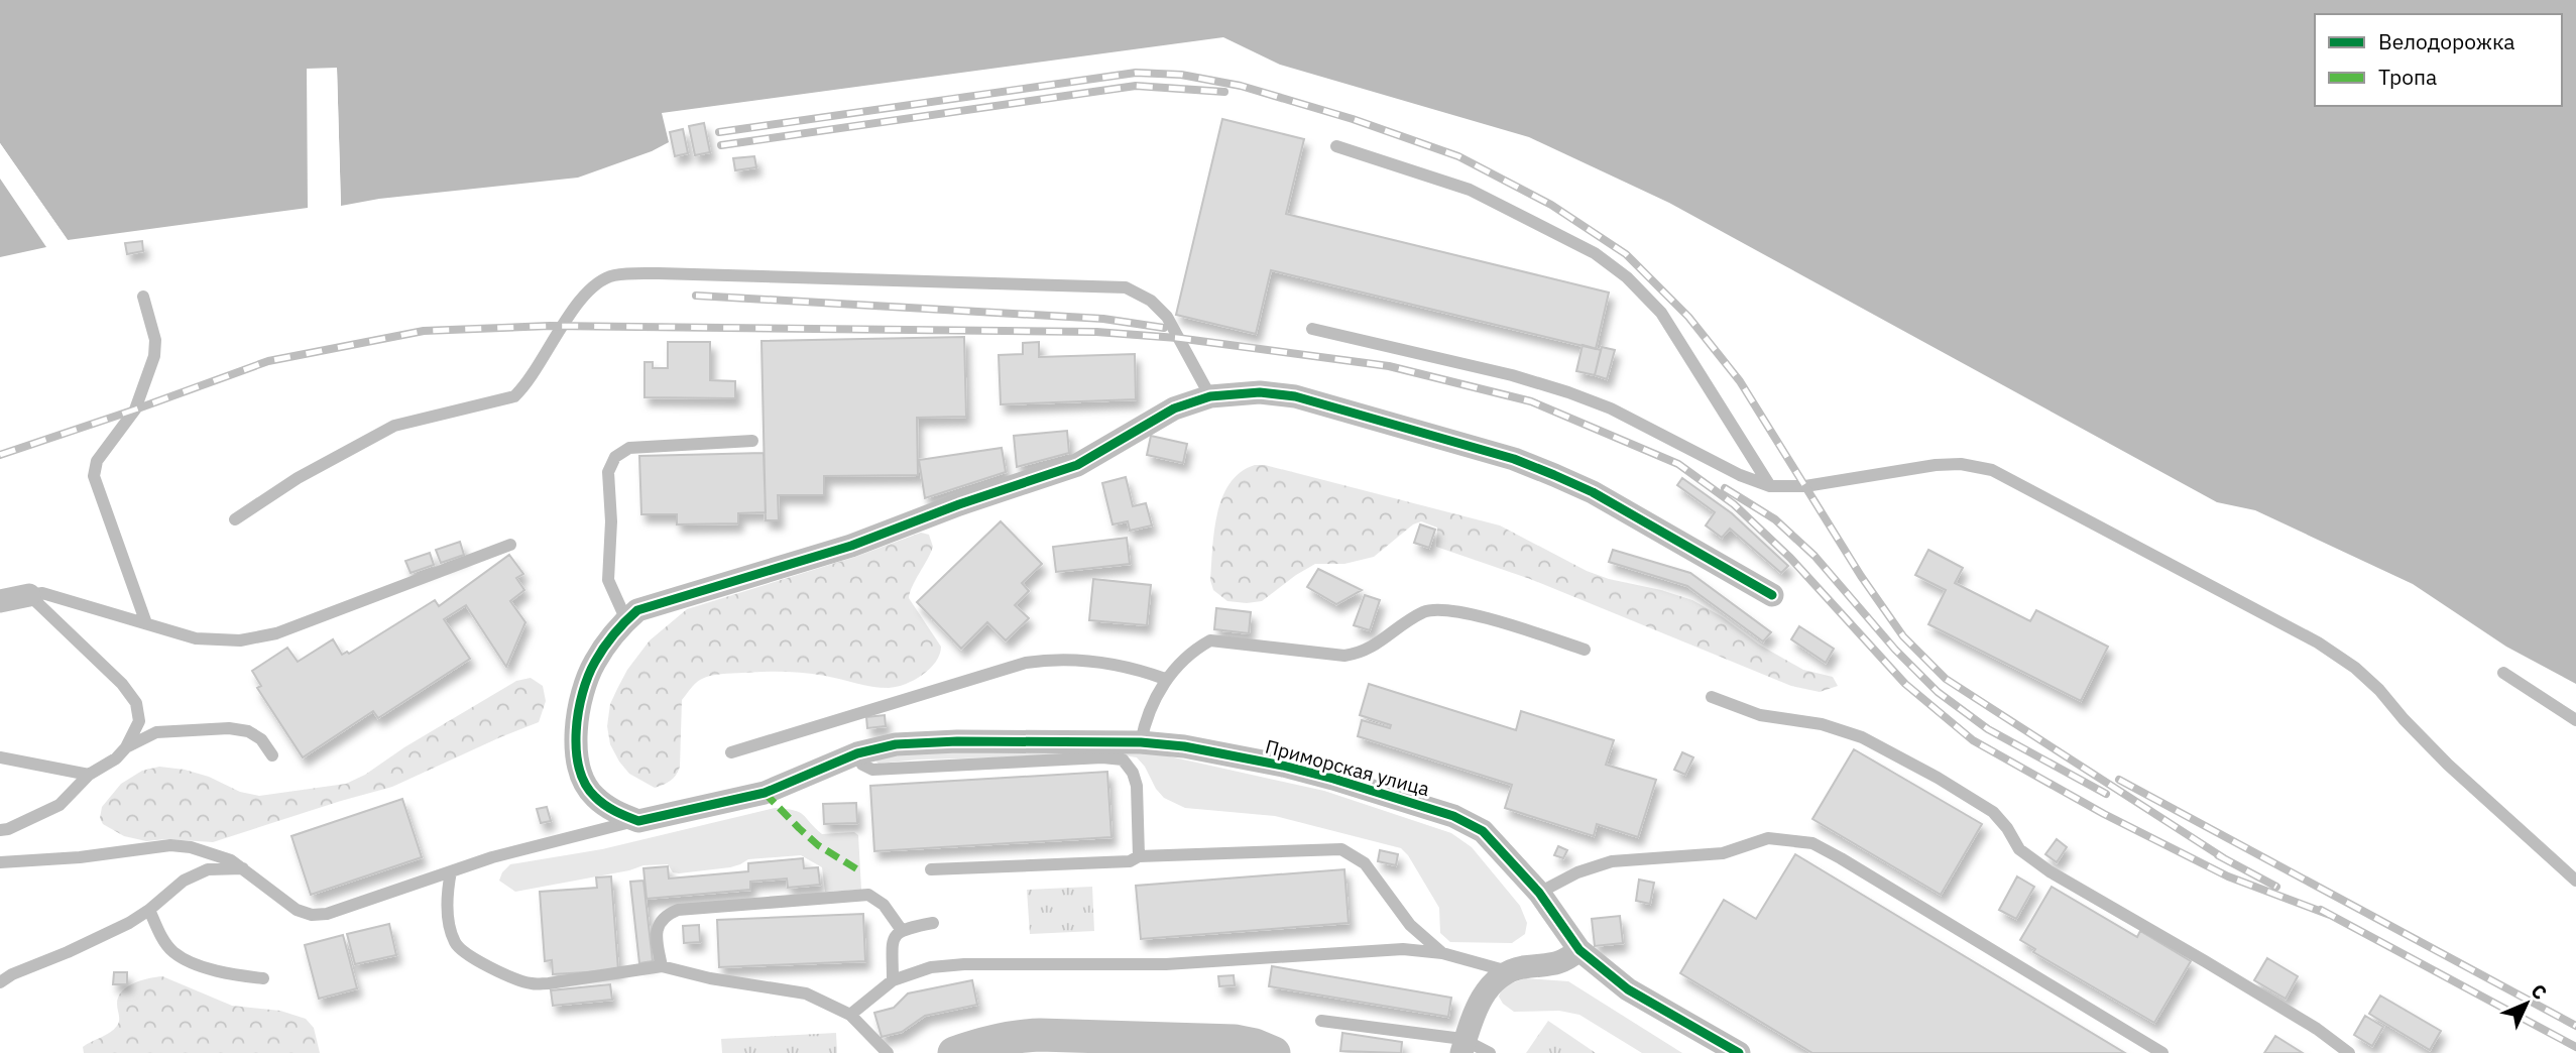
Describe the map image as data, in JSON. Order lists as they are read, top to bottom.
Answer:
{
  "streets": {
    "street": ["Приморская улица"]
  },
  "legend": ["Велодорожка", "Тропа"],
  "north": "top right"
}
